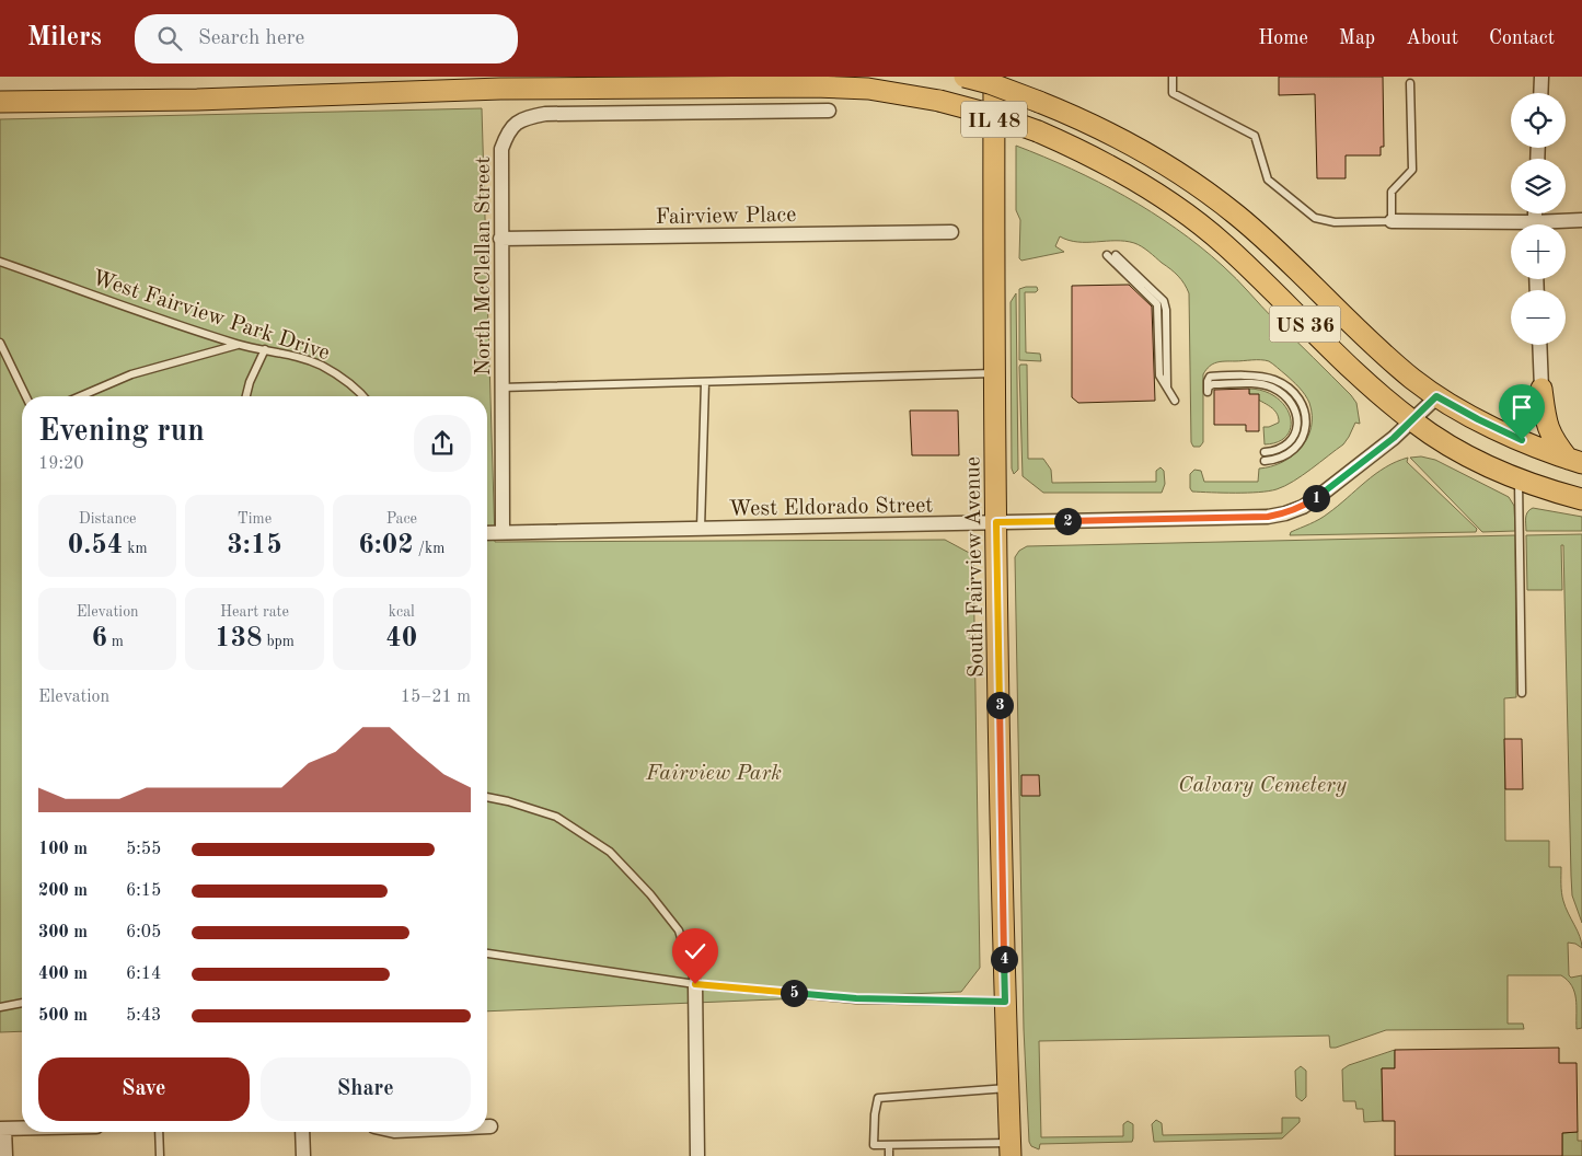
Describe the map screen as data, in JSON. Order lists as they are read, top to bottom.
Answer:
{
  "streets": {
    "main road": ["IL 48", "US 36", "South Fairview Avenue"],
    "street": ["Fairview Place", "North McClellan Street", "West Eldorado Street"],
    "lane": ["West Fairview Park Drive"]
  },
  "crossings": [
    ["Fairview Place", "North McClellan Street"],
    ["North McClellan Street", "West Eldorado Street"],
    ["US 36", "West Eldorado Street"],
    ["West Eldorado Street", "South Fairview Avenue"]
  ],
  "parks": ["Fairview Park", "Calvary Cemetery"],
  "page": {
    "header": "Milers",
    "search": "Search here",
    "nav": [
      "Home",
      "Map",
      "About",
      "Contact"
    ],
    "map_buttons": ["+", "−"],
    "heading": ["Evening run", "19:20"],
    "pins": [
      "1",
      "2",
      "3",
      "4",
      "5"
    ],
    "stats": [
      ["Distance", "0.54 km"],
      ["Time", "3:15"],
      ["Pace", "6:02 /km"],
      ["Elevation", "6 m"],
      ["Heart rate", "138 bpm"],
      ["kcal", "40"]
    ],
    "chart": ["Elevation", "15–21 m"],
    "list": [
      {
        "name": "100 m",
        "note": "5:55"
      },
      {
        "name": "200 m",
        "note": "6:15"
      },
      {
        "name": "300 m",
        "note": "6:05"
      },
      {
        "name": "400 m",
        "note": "6:14"
      },
      {
        "name": "500 m",
        "note": "5:43"
      }
    ],
    "buttons": ["Save", "Share"]
  }
}
